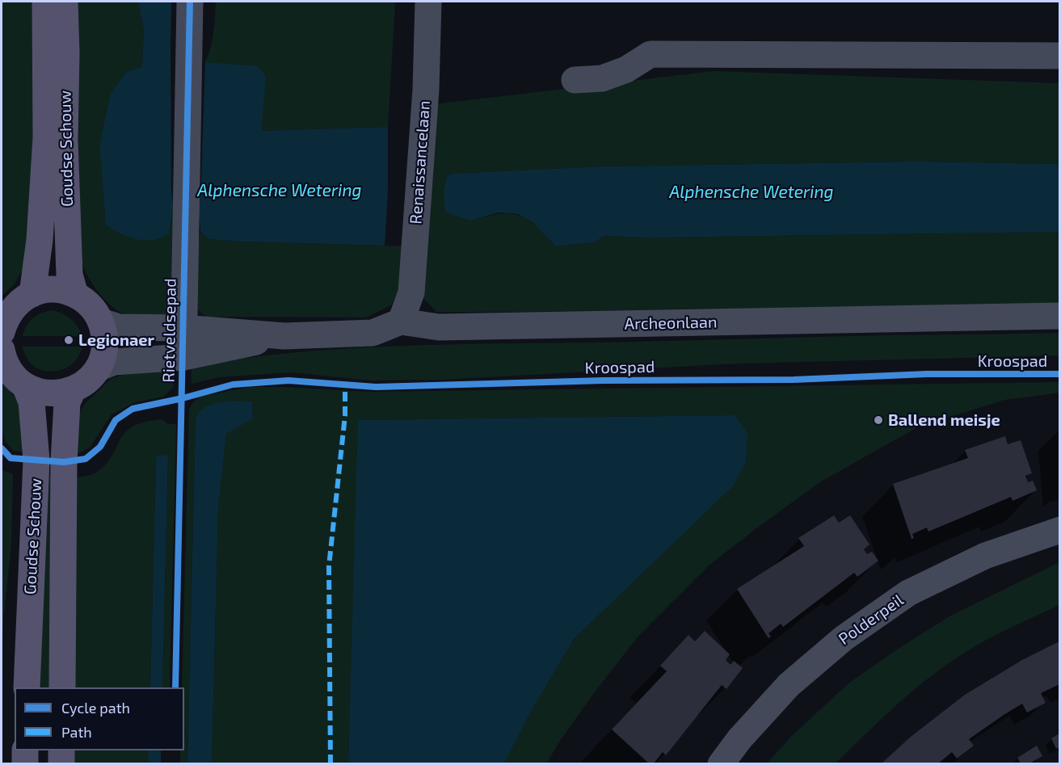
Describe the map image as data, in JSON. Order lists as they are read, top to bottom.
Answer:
{
  "streets": {
    "main road": ["Goudse Schouw"],
    "street": [
      "Renaissancelaan",
      "Archeonlaan",
      "Rietveldsepad",
      "Polderpeil"
    ],
    "cycle path": ["Kroospad"]
  },
  "crossings": [
    ["Renaissancelaan", "Archeonlaan"]
  ],
  "water": ["Alphensche Wetering"],
  "places": ["Legionaer", "Ballend meisje"],
  "legend": ["Cycle path", "Path"]
}
